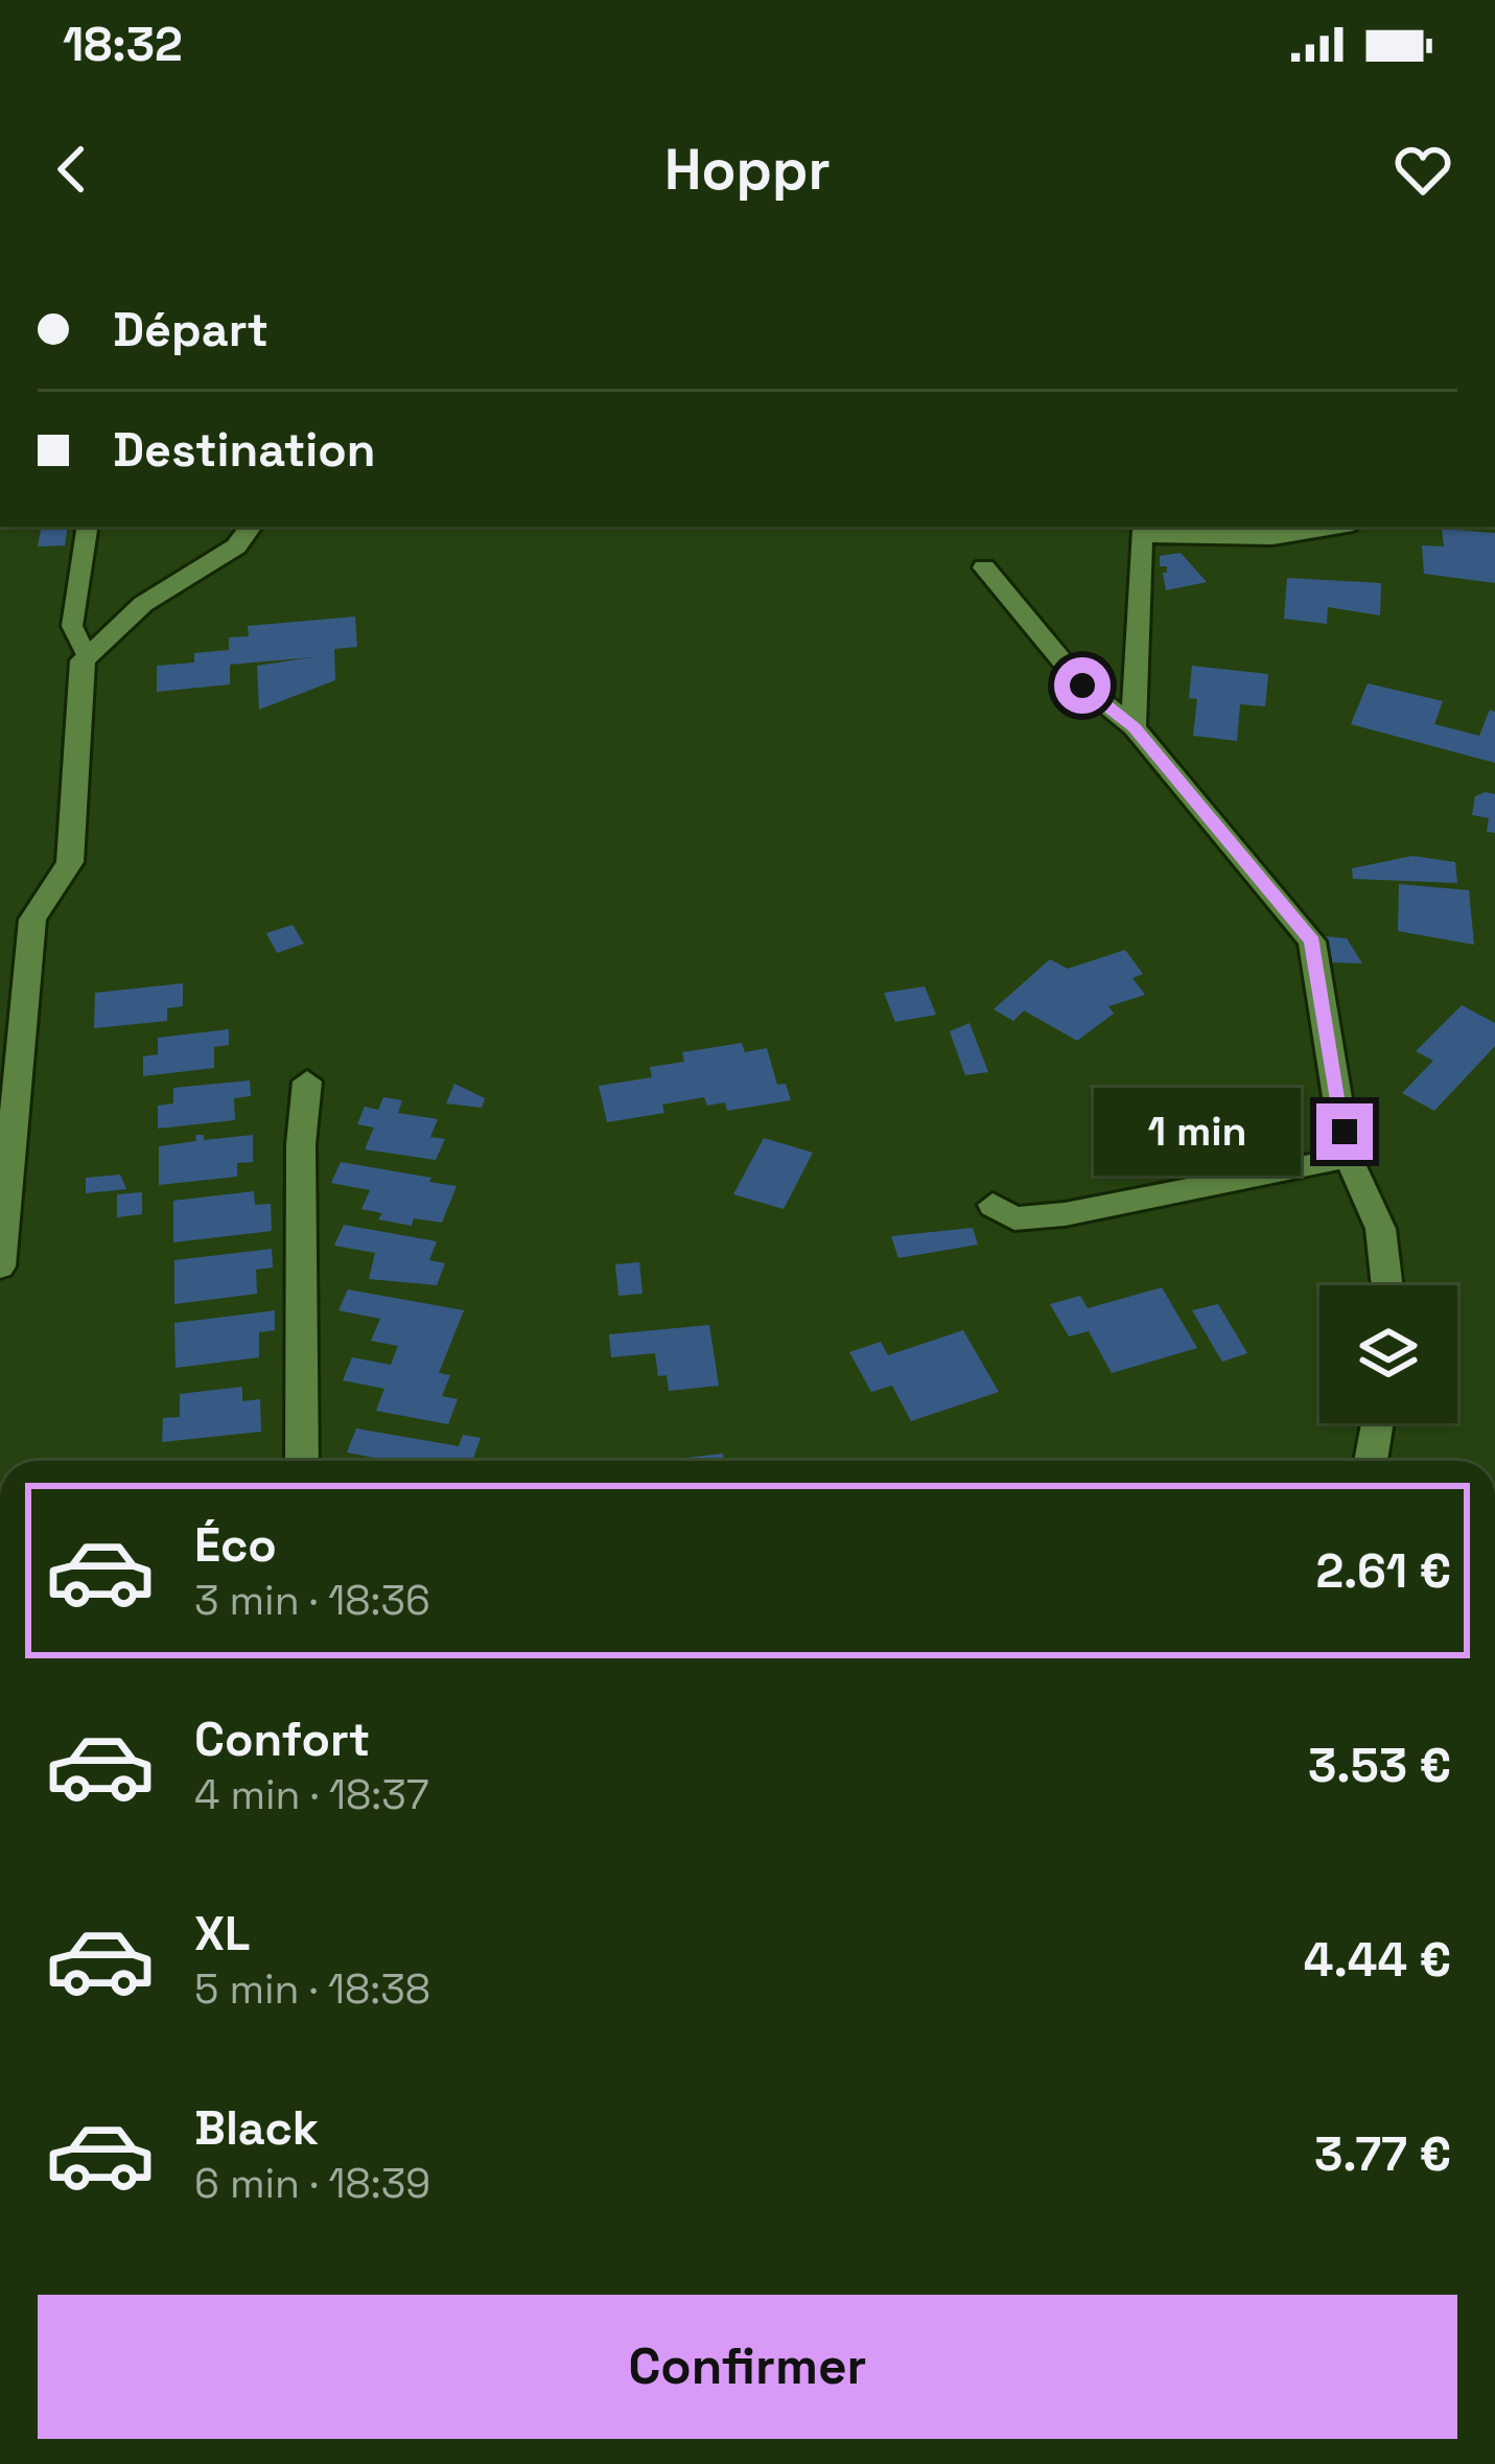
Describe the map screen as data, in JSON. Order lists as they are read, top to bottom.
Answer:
{
  "page": {
    "status": "18:32",
    "header": "Hoppr",
    "banner": ["Départ", "Destination"],
    "bubble": "1 min",
    "list": [
      {
        "name": "Éco",
        "note": "3 min · 18:36",
        "value": "2.61 €"
      },
      {
        "name": "Confort",
        "note": "4 min · 18:37",
        "value": "3.53 €"
      },
      {
        "name": "XL",
        "note": "5 min · 18:38",
        "value": "4.44 €"
      },
      {
        "name": "Black",
        "note": "6 min · 18:39",
        "value": "3.77 €"
      }
    ],
    "buttons": "Confirmer"
  }
}
